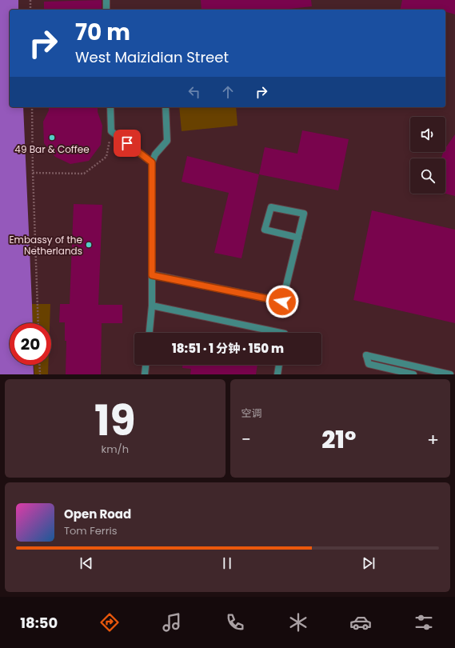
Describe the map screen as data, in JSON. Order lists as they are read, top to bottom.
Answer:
{
  "places": ["49 Bar & Coffee", "Embassy of the Netherlands"],
  "page": {
    "turn": ["70 m", "West Maizidian Street"],
    "limit": "20",
    "trip": "18:51 · 1 分钟 · 150 m",
    "tile": [
      ["19", "km/h"],
      "空调"
    ],
    "heat": ["−", "21°", "+"],
    "song": ["Open Road", "Tom Ferris"],
    "tabs": "18:50"
  }
}
